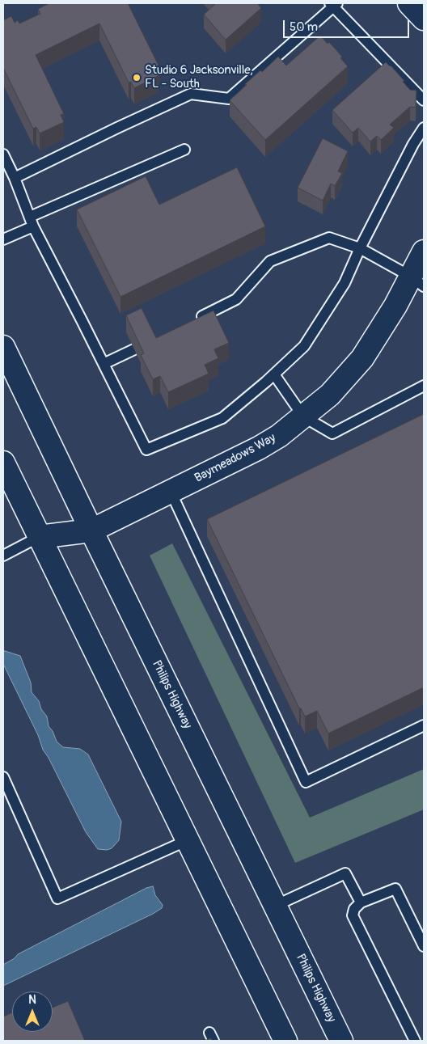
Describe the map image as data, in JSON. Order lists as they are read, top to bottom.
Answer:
{
  "streets": {
    "main road": ["Baymeadows Way", "Philips Highway"]
  },
  "crossings": [
    ["Baymeadows Way", "Philips Highway"]
  ],
  "places": ["Studio 6 Jacksonville, FL - South"],
  "scale_bar": "50 m",
  "north": "top"
}
